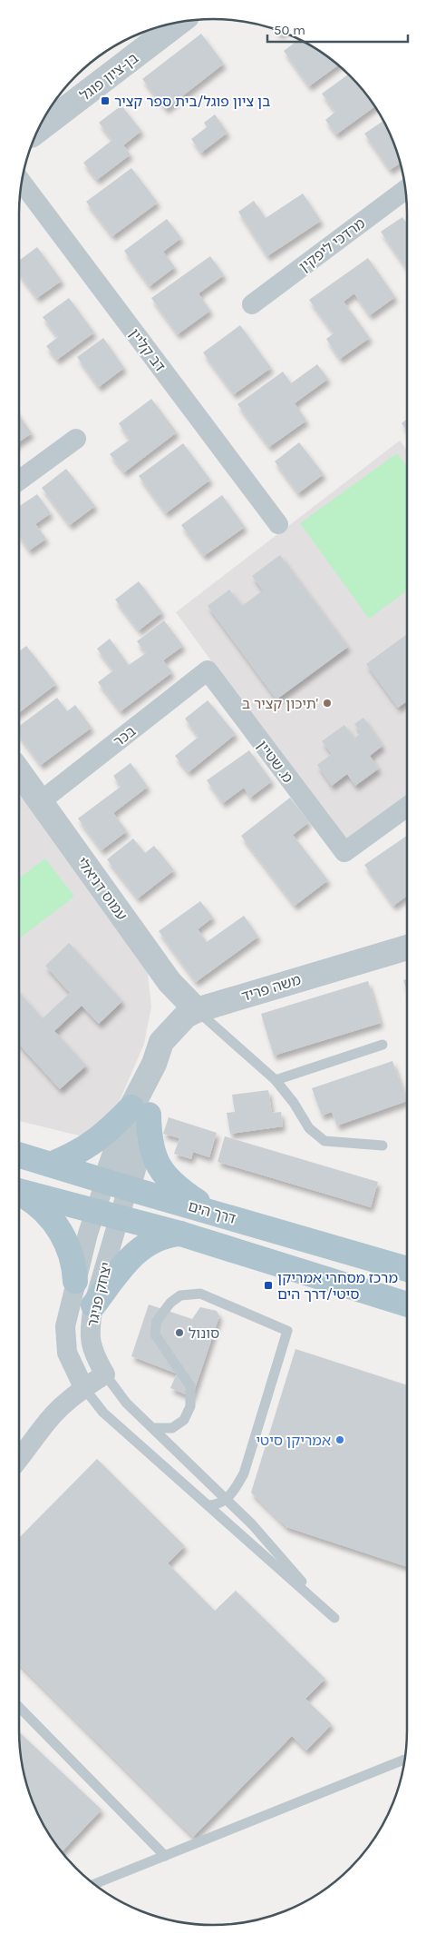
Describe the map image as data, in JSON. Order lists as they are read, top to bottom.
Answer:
{
  "streets": {
    "main road": ["דרך הים"],
    "street": [
      "בן-ציון פוגל",
      "מרדכי ליפקין",
      "דב קליין",
      "בכר",
      "מ. שטיין",
      "עמוס דניאלי",
      "משה פריד",
      "יצחק פניגר"
    ]
  },
  "crossings": [
    ["בכר", "מ. שטיין"],
    ["בכר", "עמוס דניאלי"],
    ["עמוס דניאלי", "משה פריד"],
    ["משה פריד", "דרך הים"],
    ["משה פריד", "יצחק פניגר"],
    ["דרך הים", "יצחק פניגר"]
  ],
  "places": {
    "transit": ["בן ציון פוגל/בית ספר קציר", "מרכז מסחרי אמריקן סיטי/דרך הים"],
    "other": ["תיכון קציר ב'", "סונול", "אמריקן סיטי"]
  },
  "scale_bar": "50 m"
}
